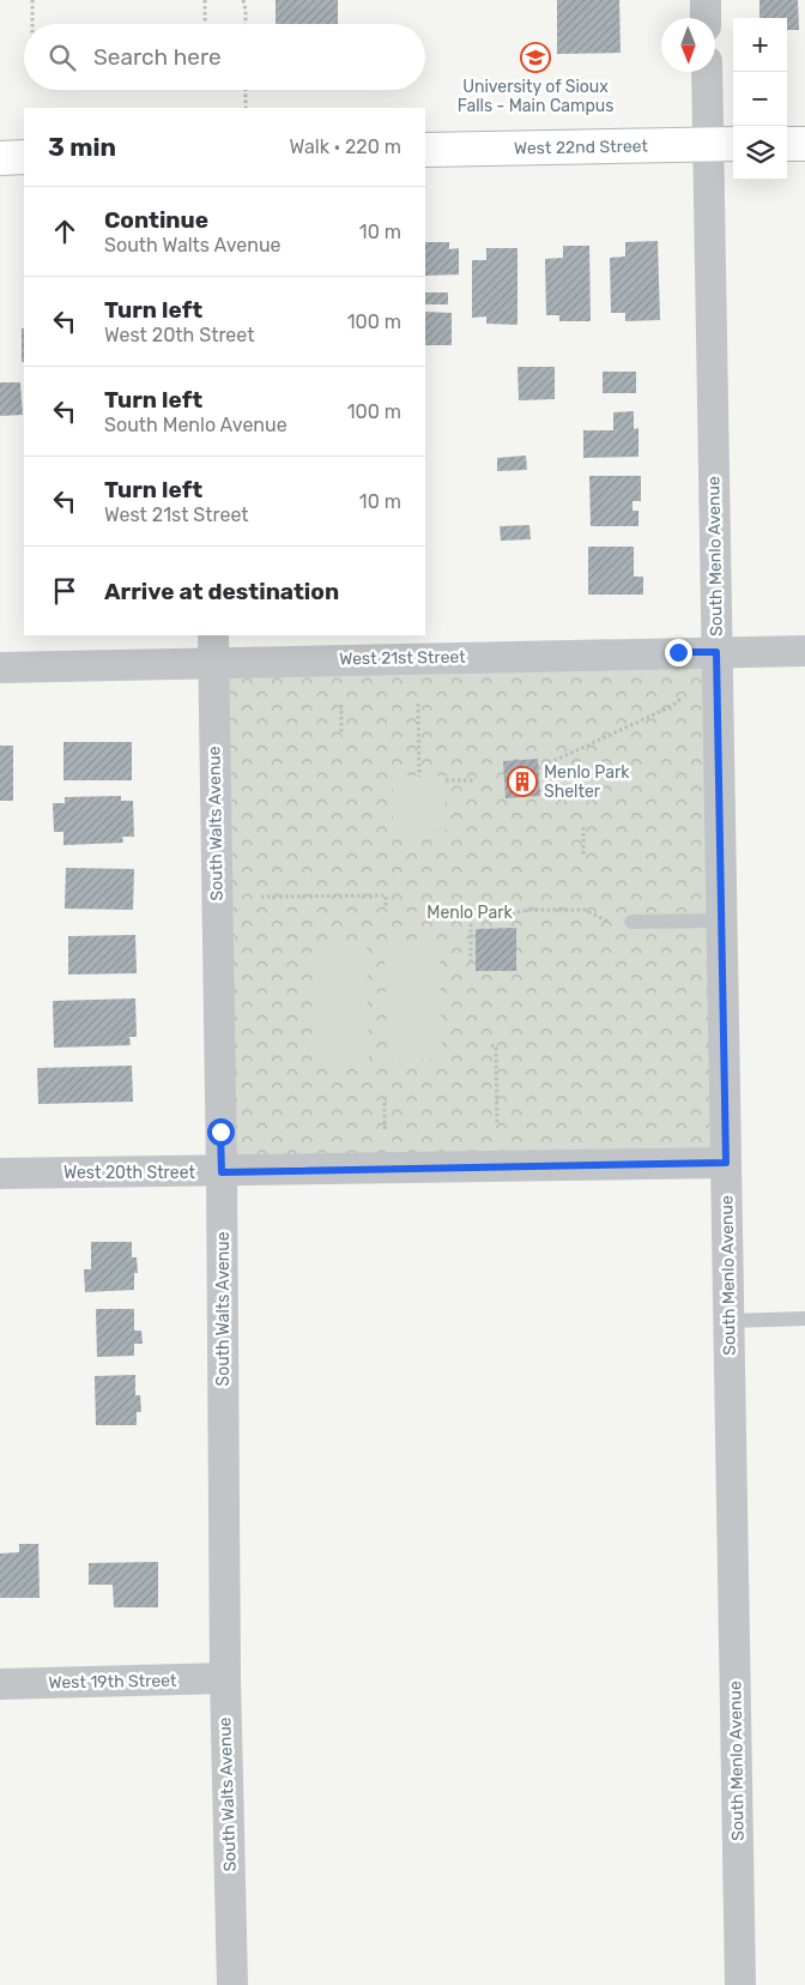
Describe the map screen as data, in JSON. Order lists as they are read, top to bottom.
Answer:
{
  "streets": {
    "street": [
      "West 22nd Street",
      "South Menlo Avenue",
      "West 21st Street",
      "South Walts Avenue",
      "West 20th Street",
      "West 19th Street"
    ]
  },
  "crossings": [
    ["West 22nd Street", "South Menlo Avenue"],
    ["South Menlo Avenue", "West 21st Street"],
    ["South Menlo Avenue", "West 20th Street"],
    ["West 21st Street", "South Walts Avenue"],
    ["South Walts Avenue", "West 20th Street"],
    ["South Walts Avenue", "West 19th Street"]
  ],
  "parks": ["Menlo Park"],
  "places": {
    "school or university": ["University of Sioux Falls - Main Campus"],
    "building": ["Menlo Park Shelter"]
  },
  "north": "bottom",
  "page": {
    "map_buttons": ["+", "−"],
    "search": "Search here",
    "heading": ["3 min", "Walk · 220 m"],
    "list": [
      ["Continue", "South Walts Avenue", "10 m"],
      ["Turn left", "West 20th Street", "100 m"],
      ["Turn left", "South Menlo Avenue", "100 m"],
      ["Turn left", "West 21st Street", "10 m"],
      "Arrive at destination"
    ]
  }
}
